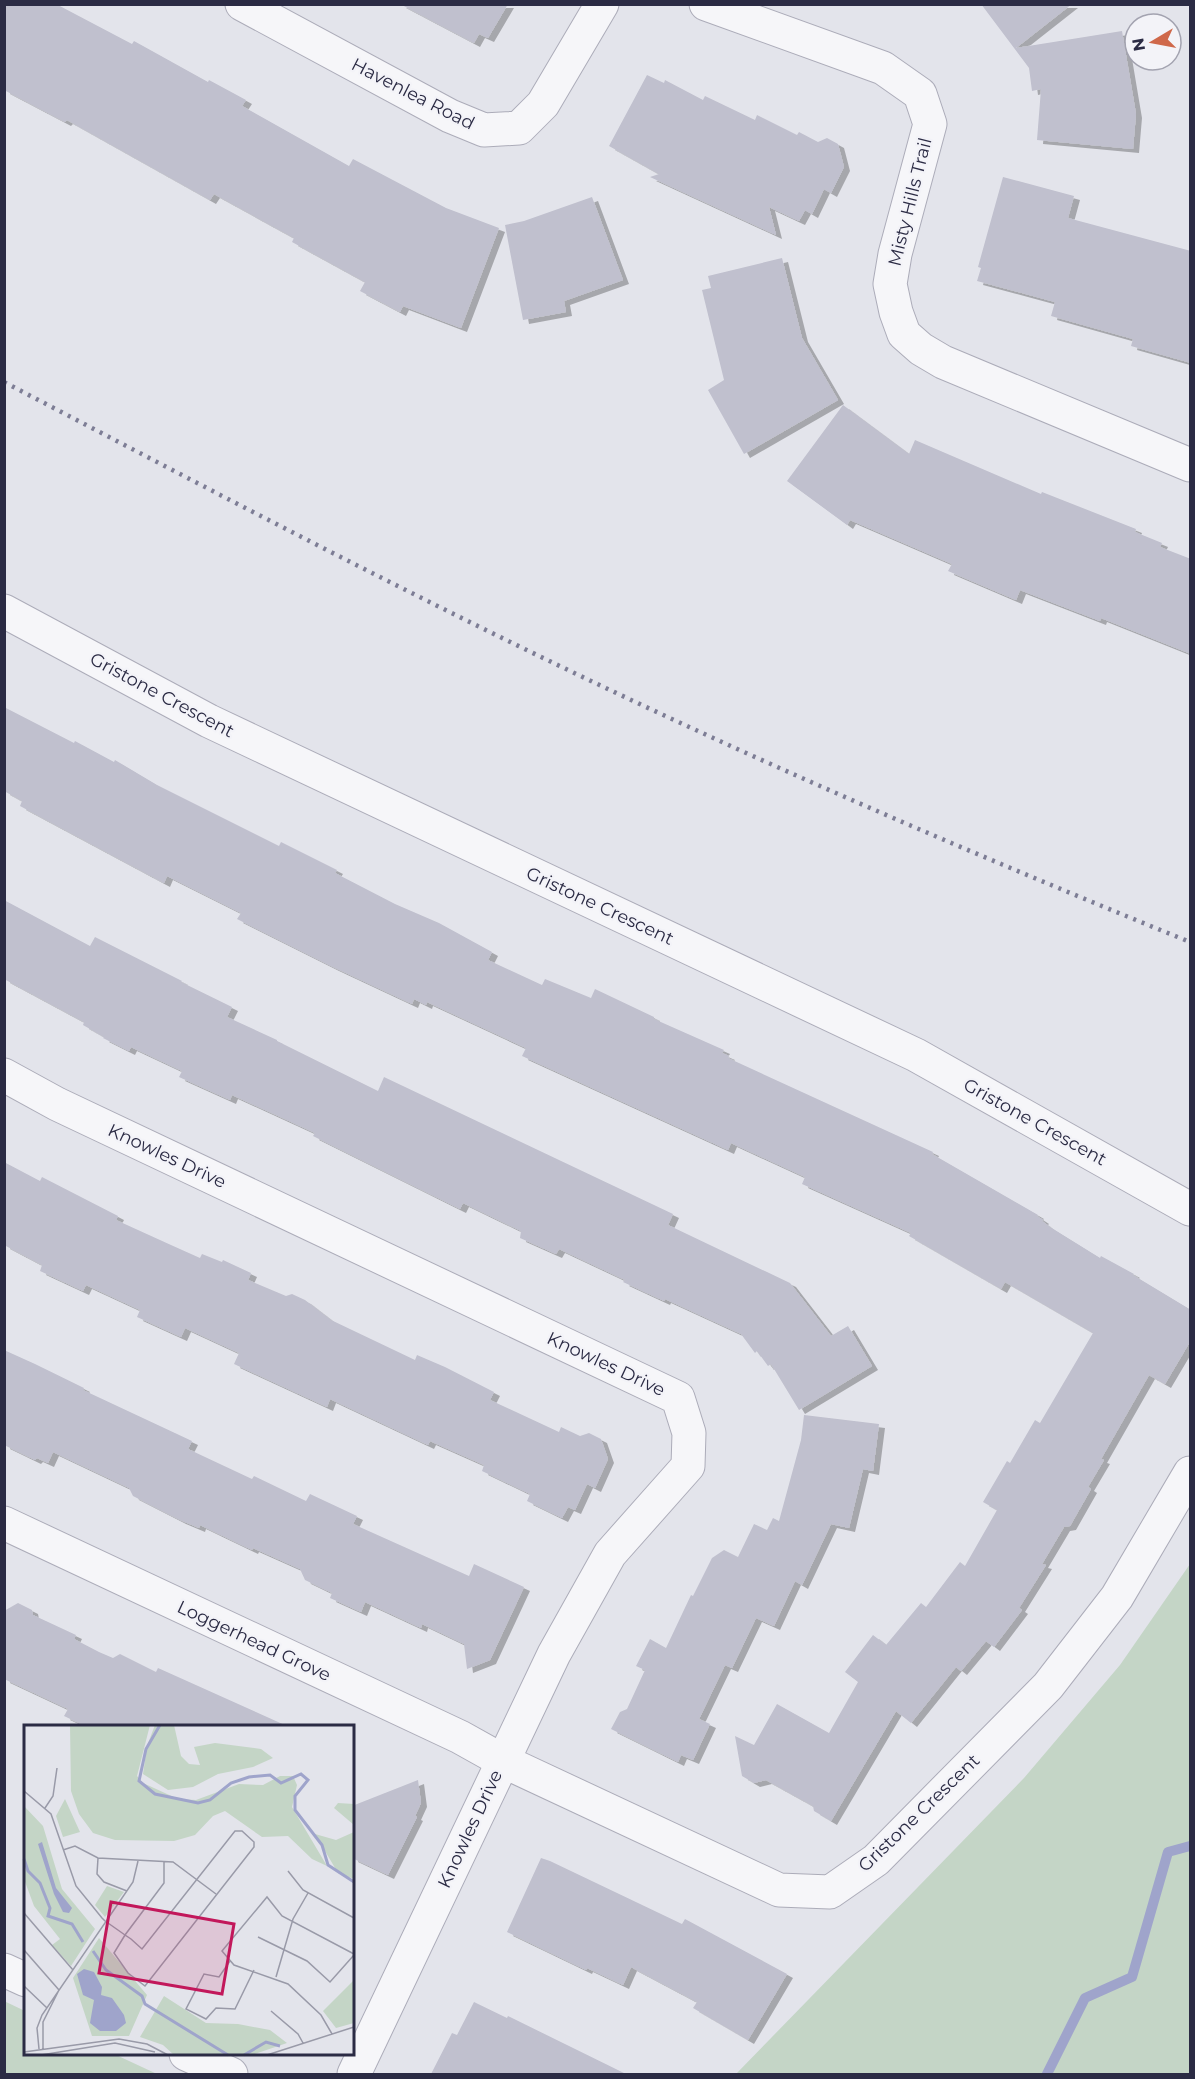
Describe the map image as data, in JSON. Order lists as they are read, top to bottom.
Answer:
{
  "streets": {
    "street": [
      "Havenlea Road",
      "Misty Hills Trail",
      "Gristone Crescent",
      "Knowles Drive",
      "Loggerhead Grove"
    ]
  },
  "crossings": [
    ["Gristone Crescent", "Knowles Drive"],
    ["Gristone Crescent", "Loggerhead Grove"],
    ["Knowles Drive", "Loggerhead Grove"]
  ],
  "north": "left"
}
